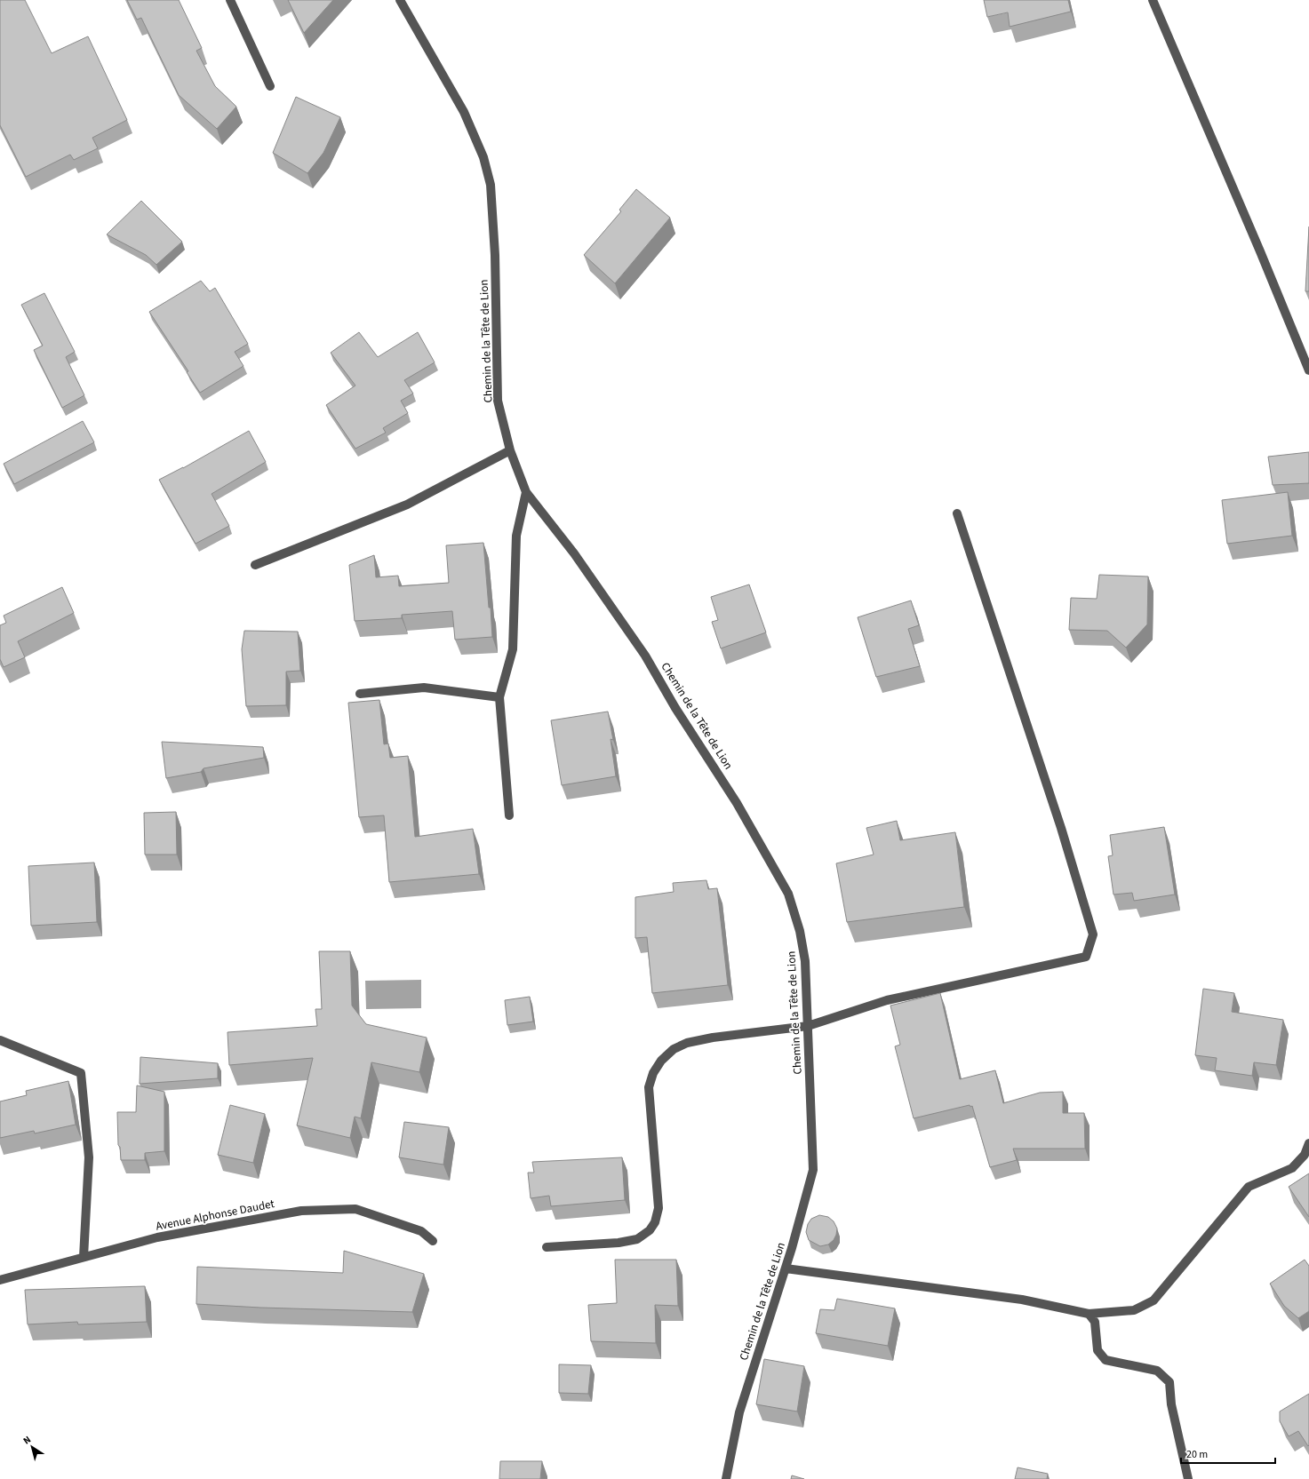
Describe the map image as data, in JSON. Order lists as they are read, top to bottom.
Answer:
{
  "streets": {
    "street": ["Chemin de la Tête de Lion", "Avenue Alphonse Daudet"]
  },
  "scale_bar": "20 m",
  "north": "top left"
}
